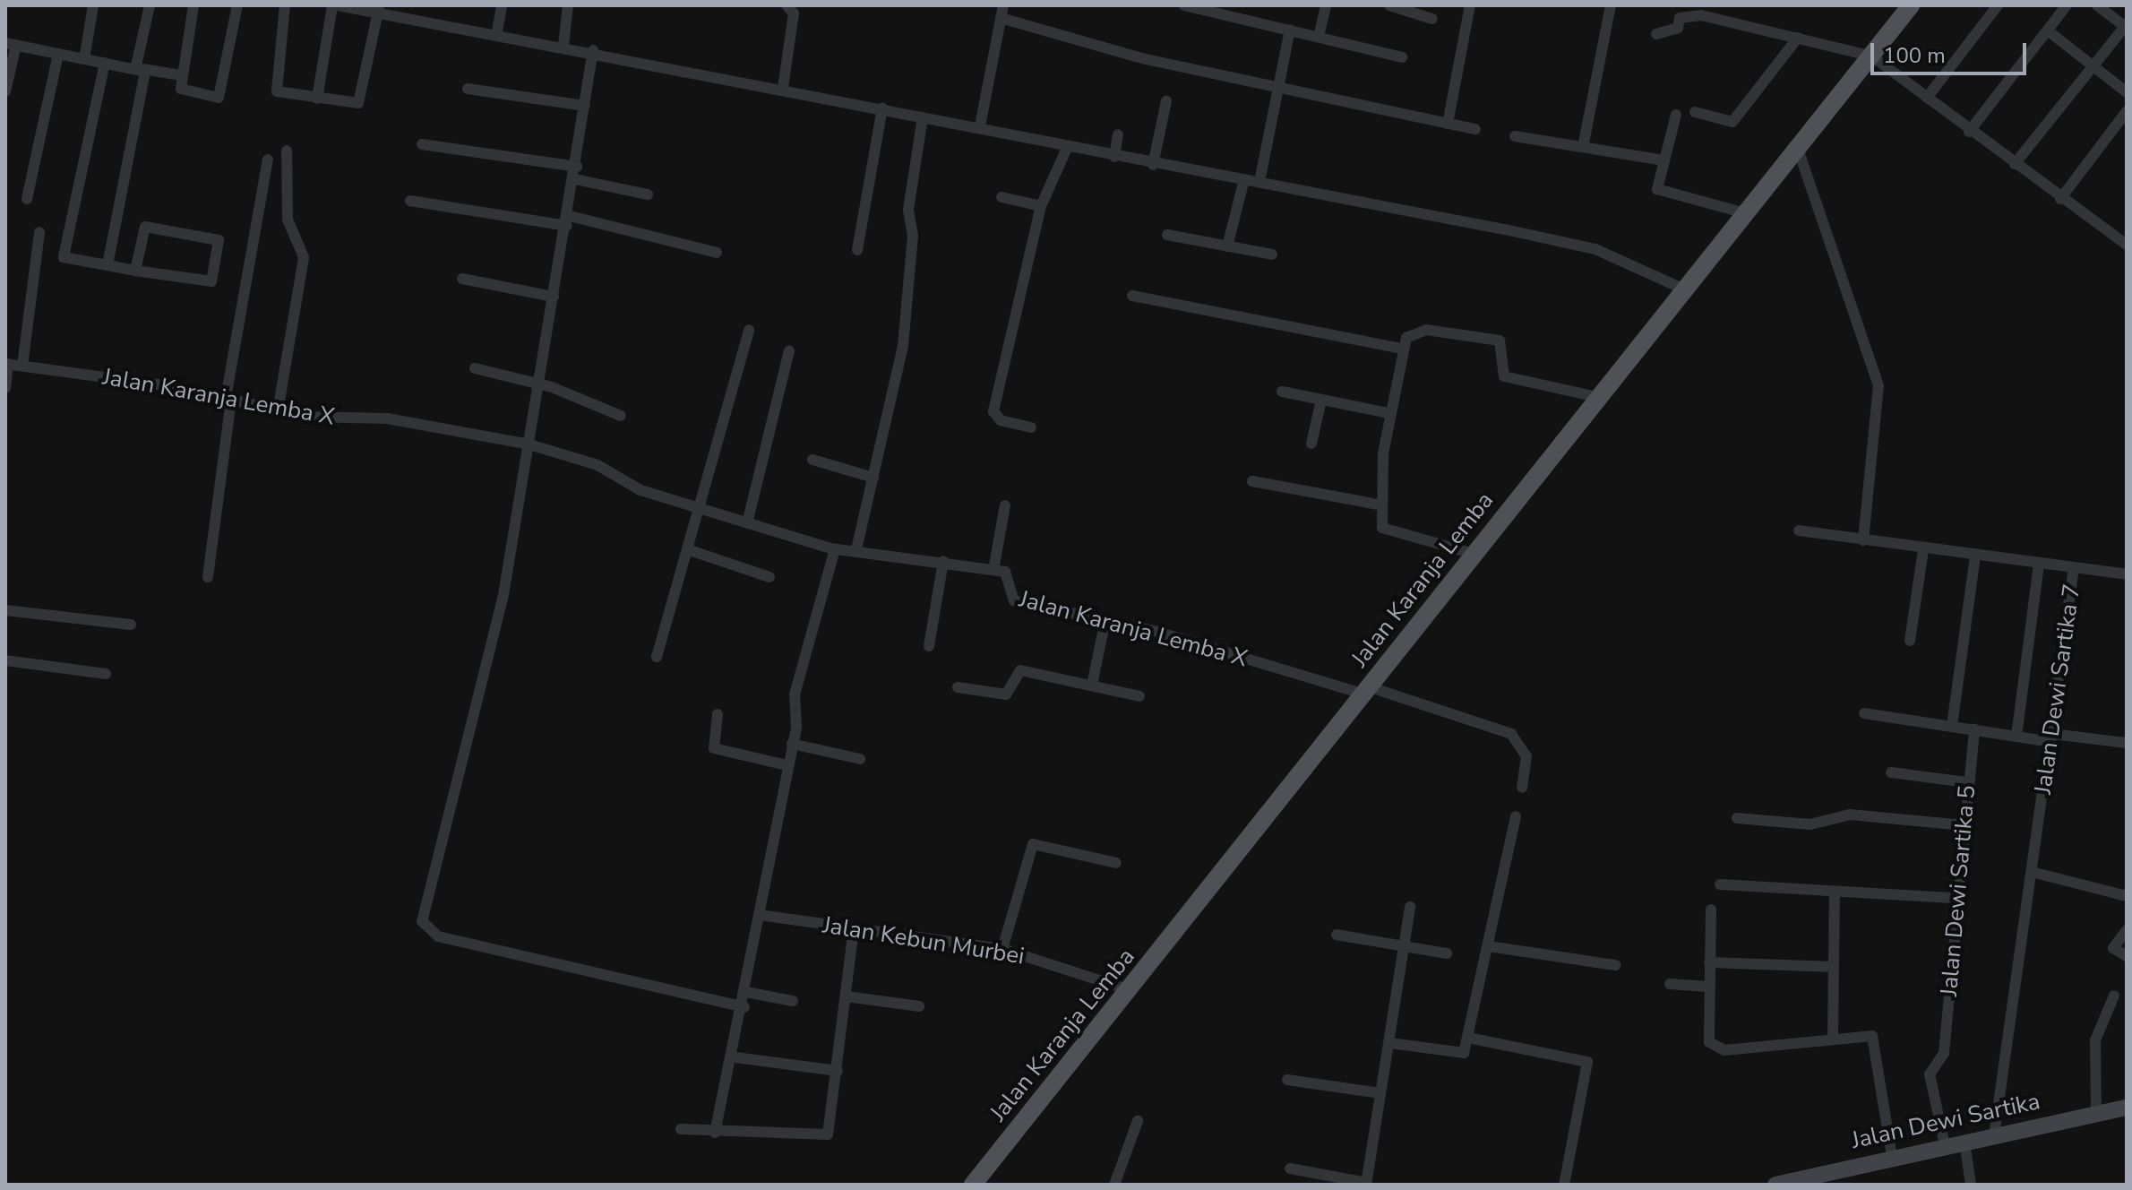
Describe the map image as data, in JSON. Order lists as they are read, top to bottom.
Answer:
{
  "streets": {
    "main road": ["Jalan Karanja Lemba", "Jalan Dewi Sartika"],
    "street": [
      "Jalan Karanja Lemba X",
      "Jalan Dewi Sartika 7",
      "Jalan Dewi Sartika 5",
      "Jalan Kebun Murbei"
    ]
  },
  "crossings": [
    ["Jalan Karanja Lemba X", "Jalan Karanja Lemba"],
    ["Jalan Karanja Lemba", "Jalan Kebun Murbei"],
    ["Jalan Dewi Sartika 7", "Jalan Dewi Sartika"],
    ["Jalan Dewi Sartika 5", "Jalan Dewi Sartika"]
  ],
  "scale_bar": "100 m"
}
